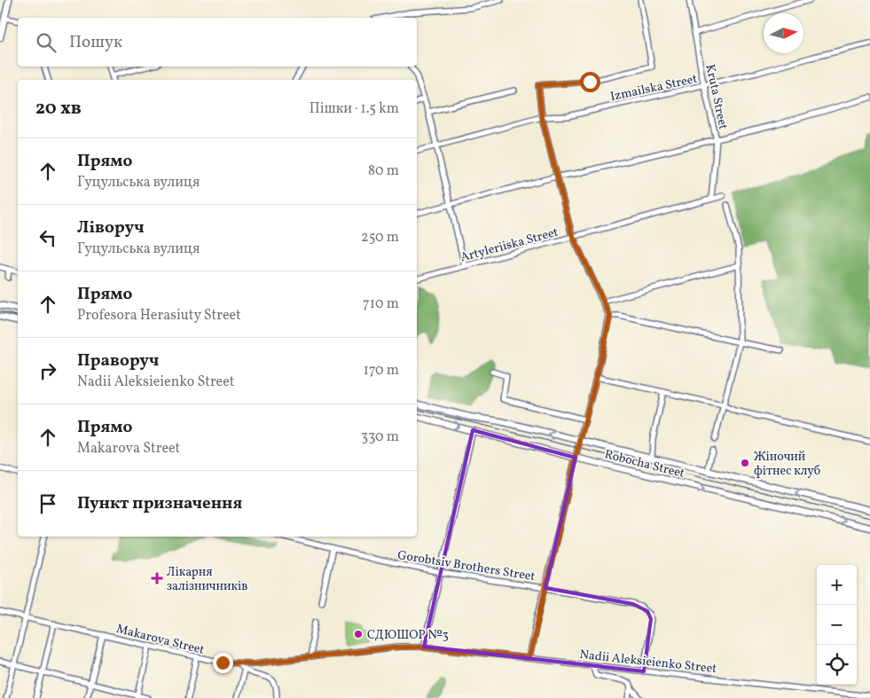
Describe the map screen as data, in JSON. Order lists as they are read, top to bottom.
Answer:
{
  "streets": {
    "main road": ["Robocha Street"],
    "street": [
      "Izmailska Street",
      "Kruta Street",
      "Artyleriiska Street",
      "Gorobtsiv Brothers Street",
      "Makarova Street",
      "Nadii Aleksieienko Street"
    ]
  },
  "crossings": [
    ["Izmailska Street", "Kruta Street"],
    ["Kruta Street", "Artyleriiska Street"],
    ["Gorobtsiv Brothers Street", "Nadii Aleksieienko Street"],
    ["Makarova Street", "Nadii Aleksieienko Street"]
  ],
  "places": {
    "other": ["Жіночий фітнес клуб", "СДЮШОР №3"],
    "health": ["Лікарня залізничників"]
  },
  "north": "right",
  "page": {
    "search": "Пошук",
    "heading": ["20 хв", "Пішки · 1.5 km"],
    "list": [
      ["Прямо", "Гуцульська вулиця", "80 m"],
      ["Ліворуч", "Гуцульська вулиця", "250 m"],
      ["Прямо", "Profesora Herasiuty Street", "710 m"],
      ["Праворуч", "Nadii Aleksieienko Street", "170 m"],
      ["Прямо", "Makarova Street", "330 m"],
      "Пункт призначення"
    ],
    "map_buttons": ["+", "−"]
  }
}
